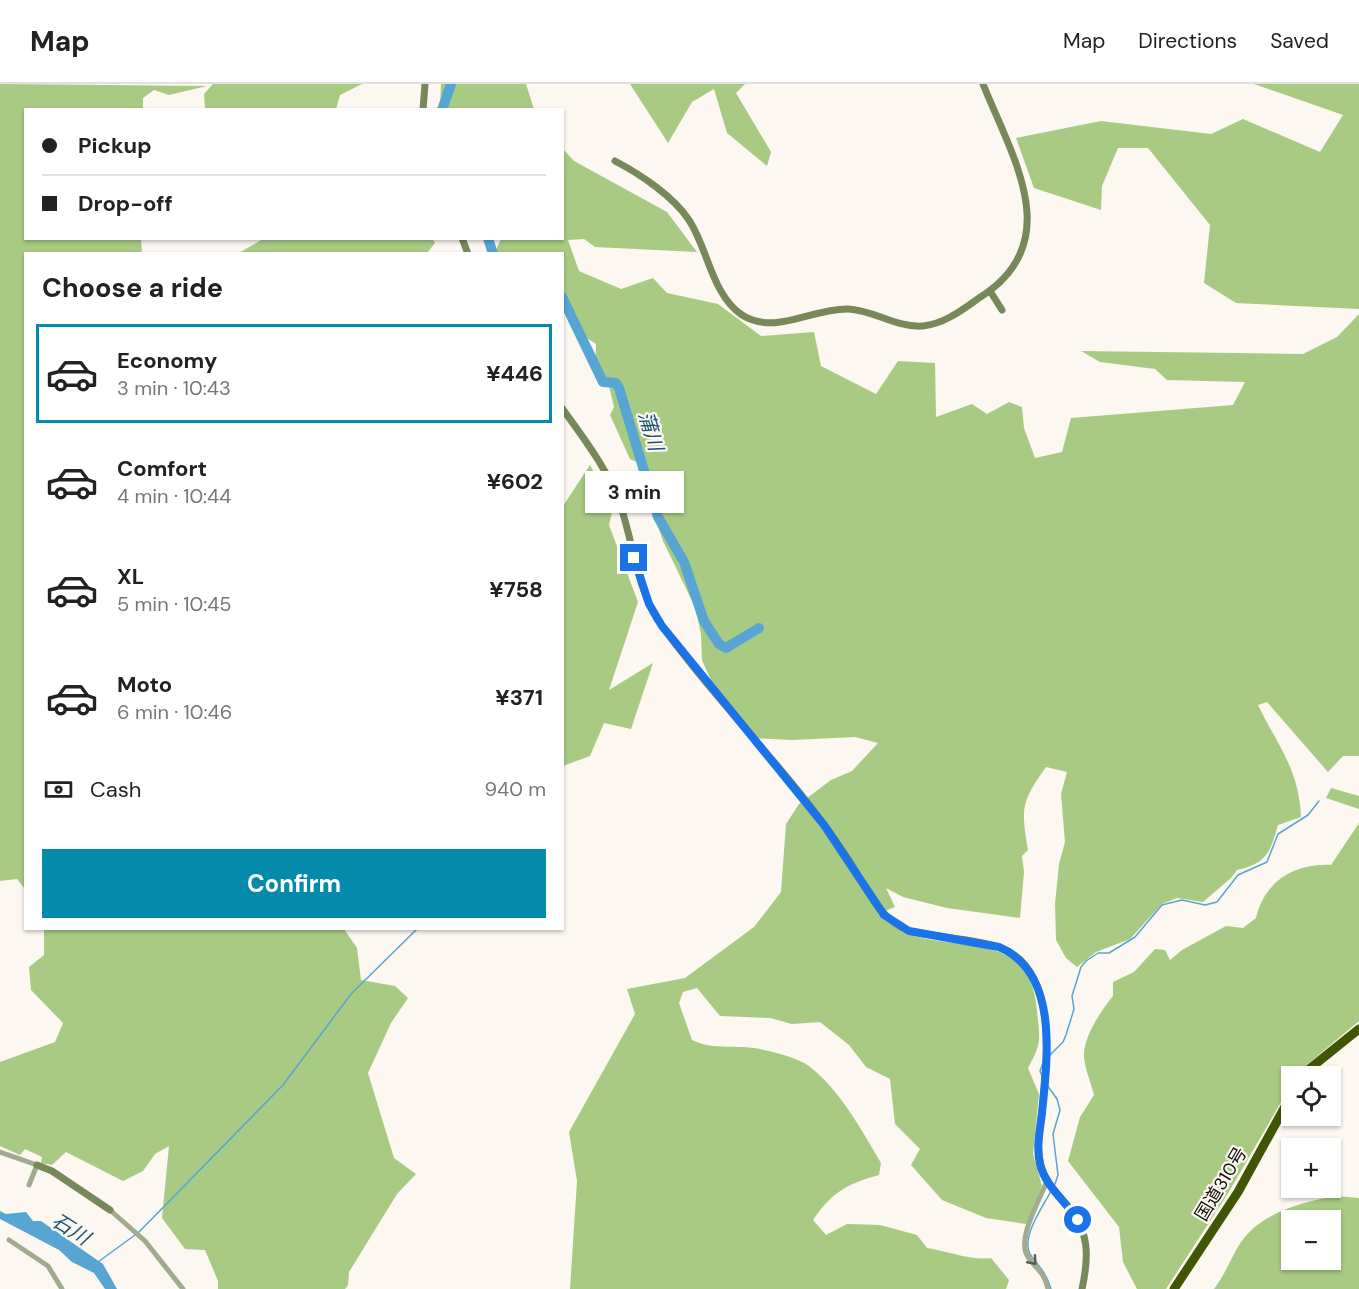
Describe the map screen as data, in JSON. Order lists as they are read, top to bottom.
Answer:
{
  "streets": {
    "highway": ["国道310号"]
  },
  "water": ["蒲川", "石川"],
  "page": {
    "header": "Map",
    "nav": ["Map", "Directions", "Saved"],
    "banner": ["Pickup", "Drop-off"],
    "heading": "Choose a ride",
    "list": [
      {
        "name": "Economy",
        "note": "3 min · 10:43",
        "value": "¥446"
      },
      {
        "name": "Comfort",
        "note": "4 min · 10:44",
        "value": "¥602"
      },
      {
        "name": "XL",
        "note": "5 min · 10:45",
        "value": "¥758"
      },
      {
        "name": "Moto",
        "note": "6 min · 10:46",
        "value": "¥371"
      }
    ],
    "bubble": "3 min",
    "pay": ["Cash", "940 m"],
    "buttons": "Confirm",
    "map_buttons": ["+", "−"]
  }
}
